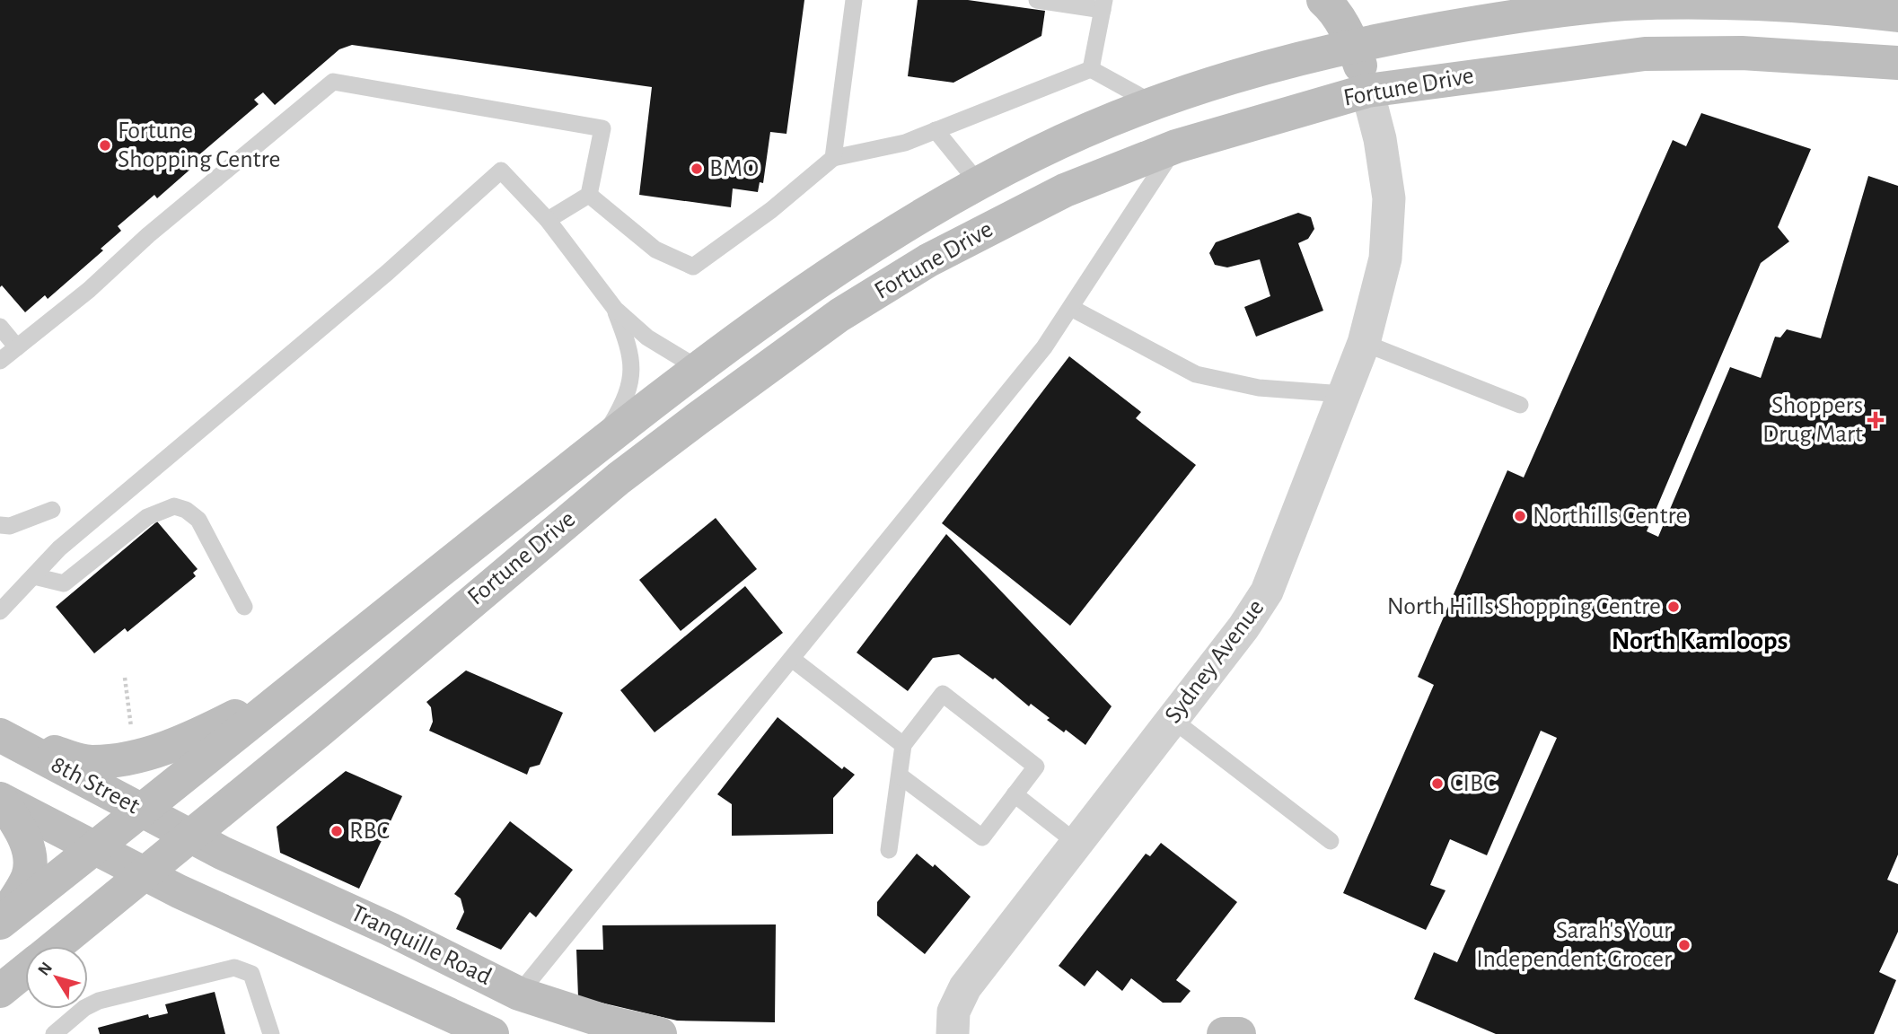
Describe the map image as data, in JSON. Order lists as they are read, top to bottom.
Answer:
{
  "streets": {
    "main road": ["Fortune Drive", "8th Street", "Tranquille Road"],
    "street": ["Sydney Avenue"]
  },
  "crossings": [
    ["Fortune Drive", "Sydney Avenue"],
    ["Fortune Drive", "8th Street"],
    ["Fortune Drive", "Tranquille Road"],
    ["8th Street", "Tranquille Road"]
  ],
  "districts": ["North Kamloops"],
  "places": {
    "other": [
      "Fortune Shopping Centre",
      "BMO",
      "Northills Centre",
      "North Hills Shopping Centre",
      "CIBC",
      "RBC",
      "Sarah's Your Independent Grocer"
    ],
    "health": ["Shoppers Drug Mart"]
  },
  "north": "top left"
}
